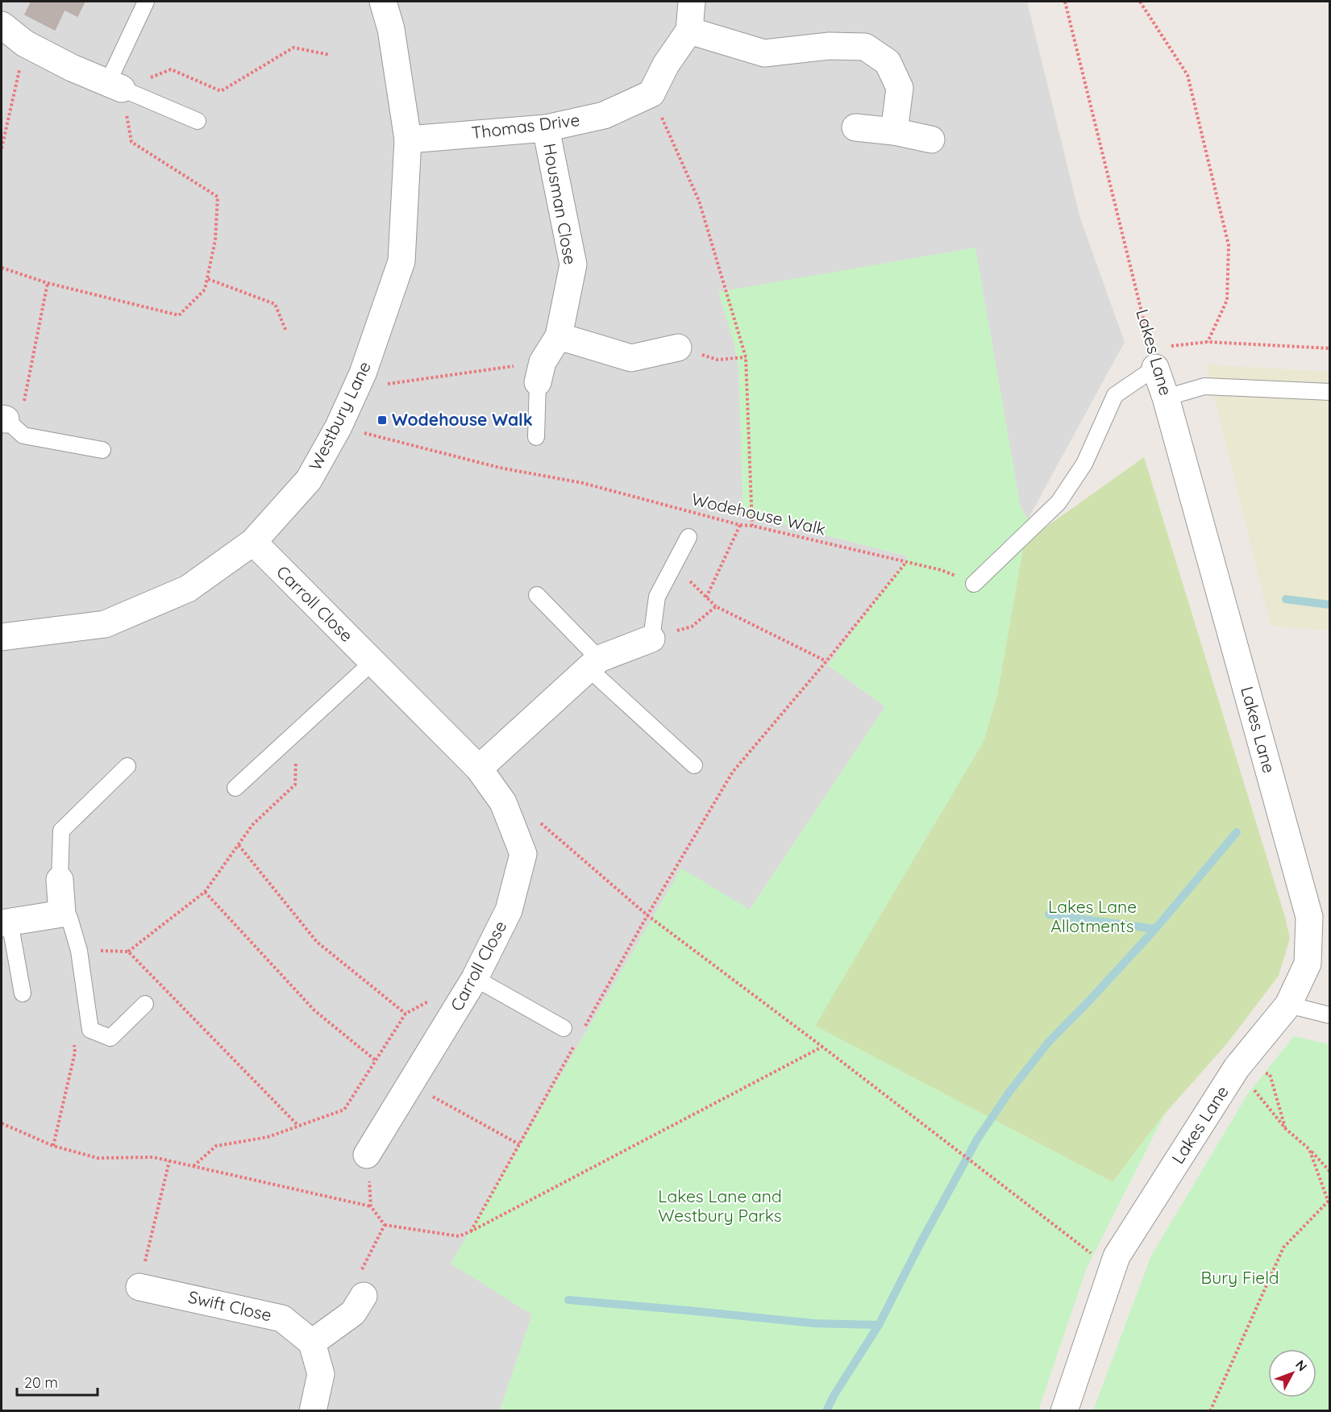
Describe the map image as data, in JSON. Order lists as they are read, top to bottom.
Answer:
{
  "streets": {
    "street": [
      "Thomas Drive",
      "Housman Close",
      "Lakes Lane",
      "Westbury Lane",
      "Carroll Close",
      "Swift Close"
    ],
    "path": ["Wodehouse Walk"]
  },
  "crossings": [
    ["Thomas Drive", "Housman Close"],
    ["Thomas Drive", "Westbury Lane"],
    ["Westbury Lane", "Wodehouse Walk"],
    ["Westbury Lane", "Carroll Close"]
  ],
  "parks": ["Lakes Lane Allotments", "Lakes Lane and Westbury Parks", "Bury Field"],
  "places": {
    "transit": ["Wodehouse Walk"]
  },
  "scale_bar": "20 m",
  "north": "top right"
}
